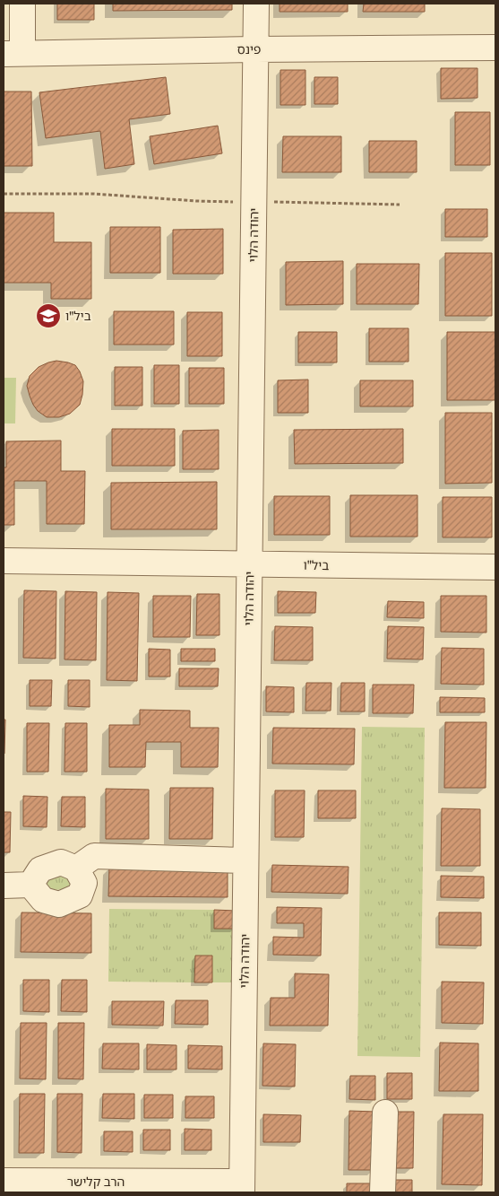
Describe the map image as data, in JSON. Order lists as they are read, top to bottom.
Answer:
{
  "streets": {
    "street": [
      "פינס",
      "יהודה הלוי",
      "ביל\"ו",
      "הרב קלישר"
    ]
  },
  "crossings": [
    ["פינס", "יהודה הלוי"],
    ["יהודה הלוי", "ביל\"ו"],
    ["יהודה הלוי", "הרב קלישר"]
  ],
  "places": {
    "school or university": ["ביל\"ו"]
  }
}
